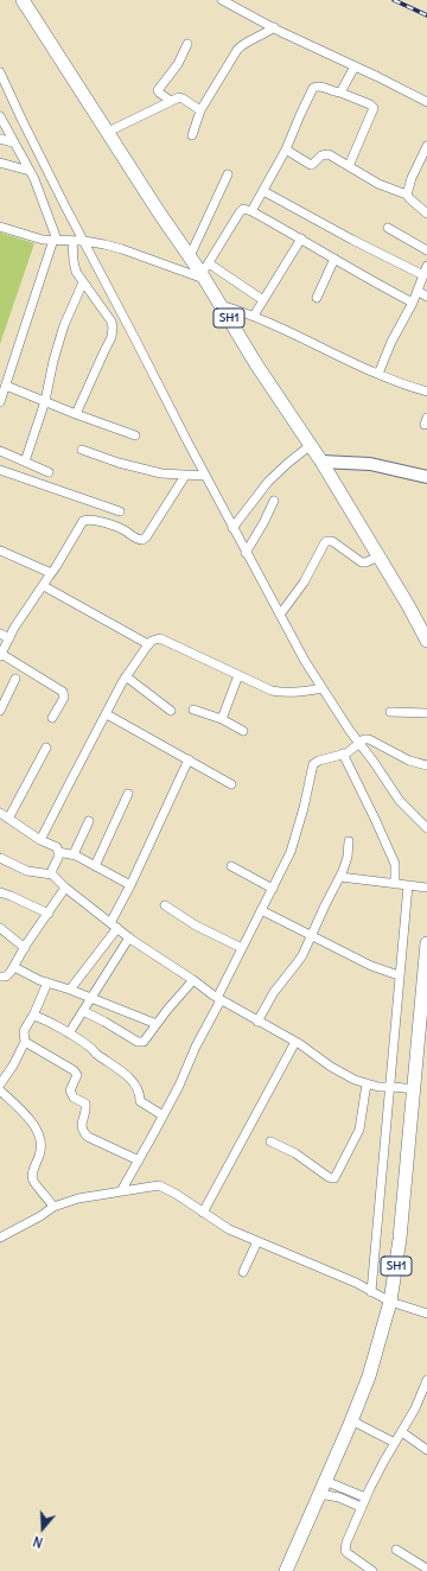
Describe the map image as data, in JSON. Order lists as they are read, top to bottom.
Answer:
{
  "streets": {
    "main road": ["SH1"]
  },
  "north": "bottom"
}
